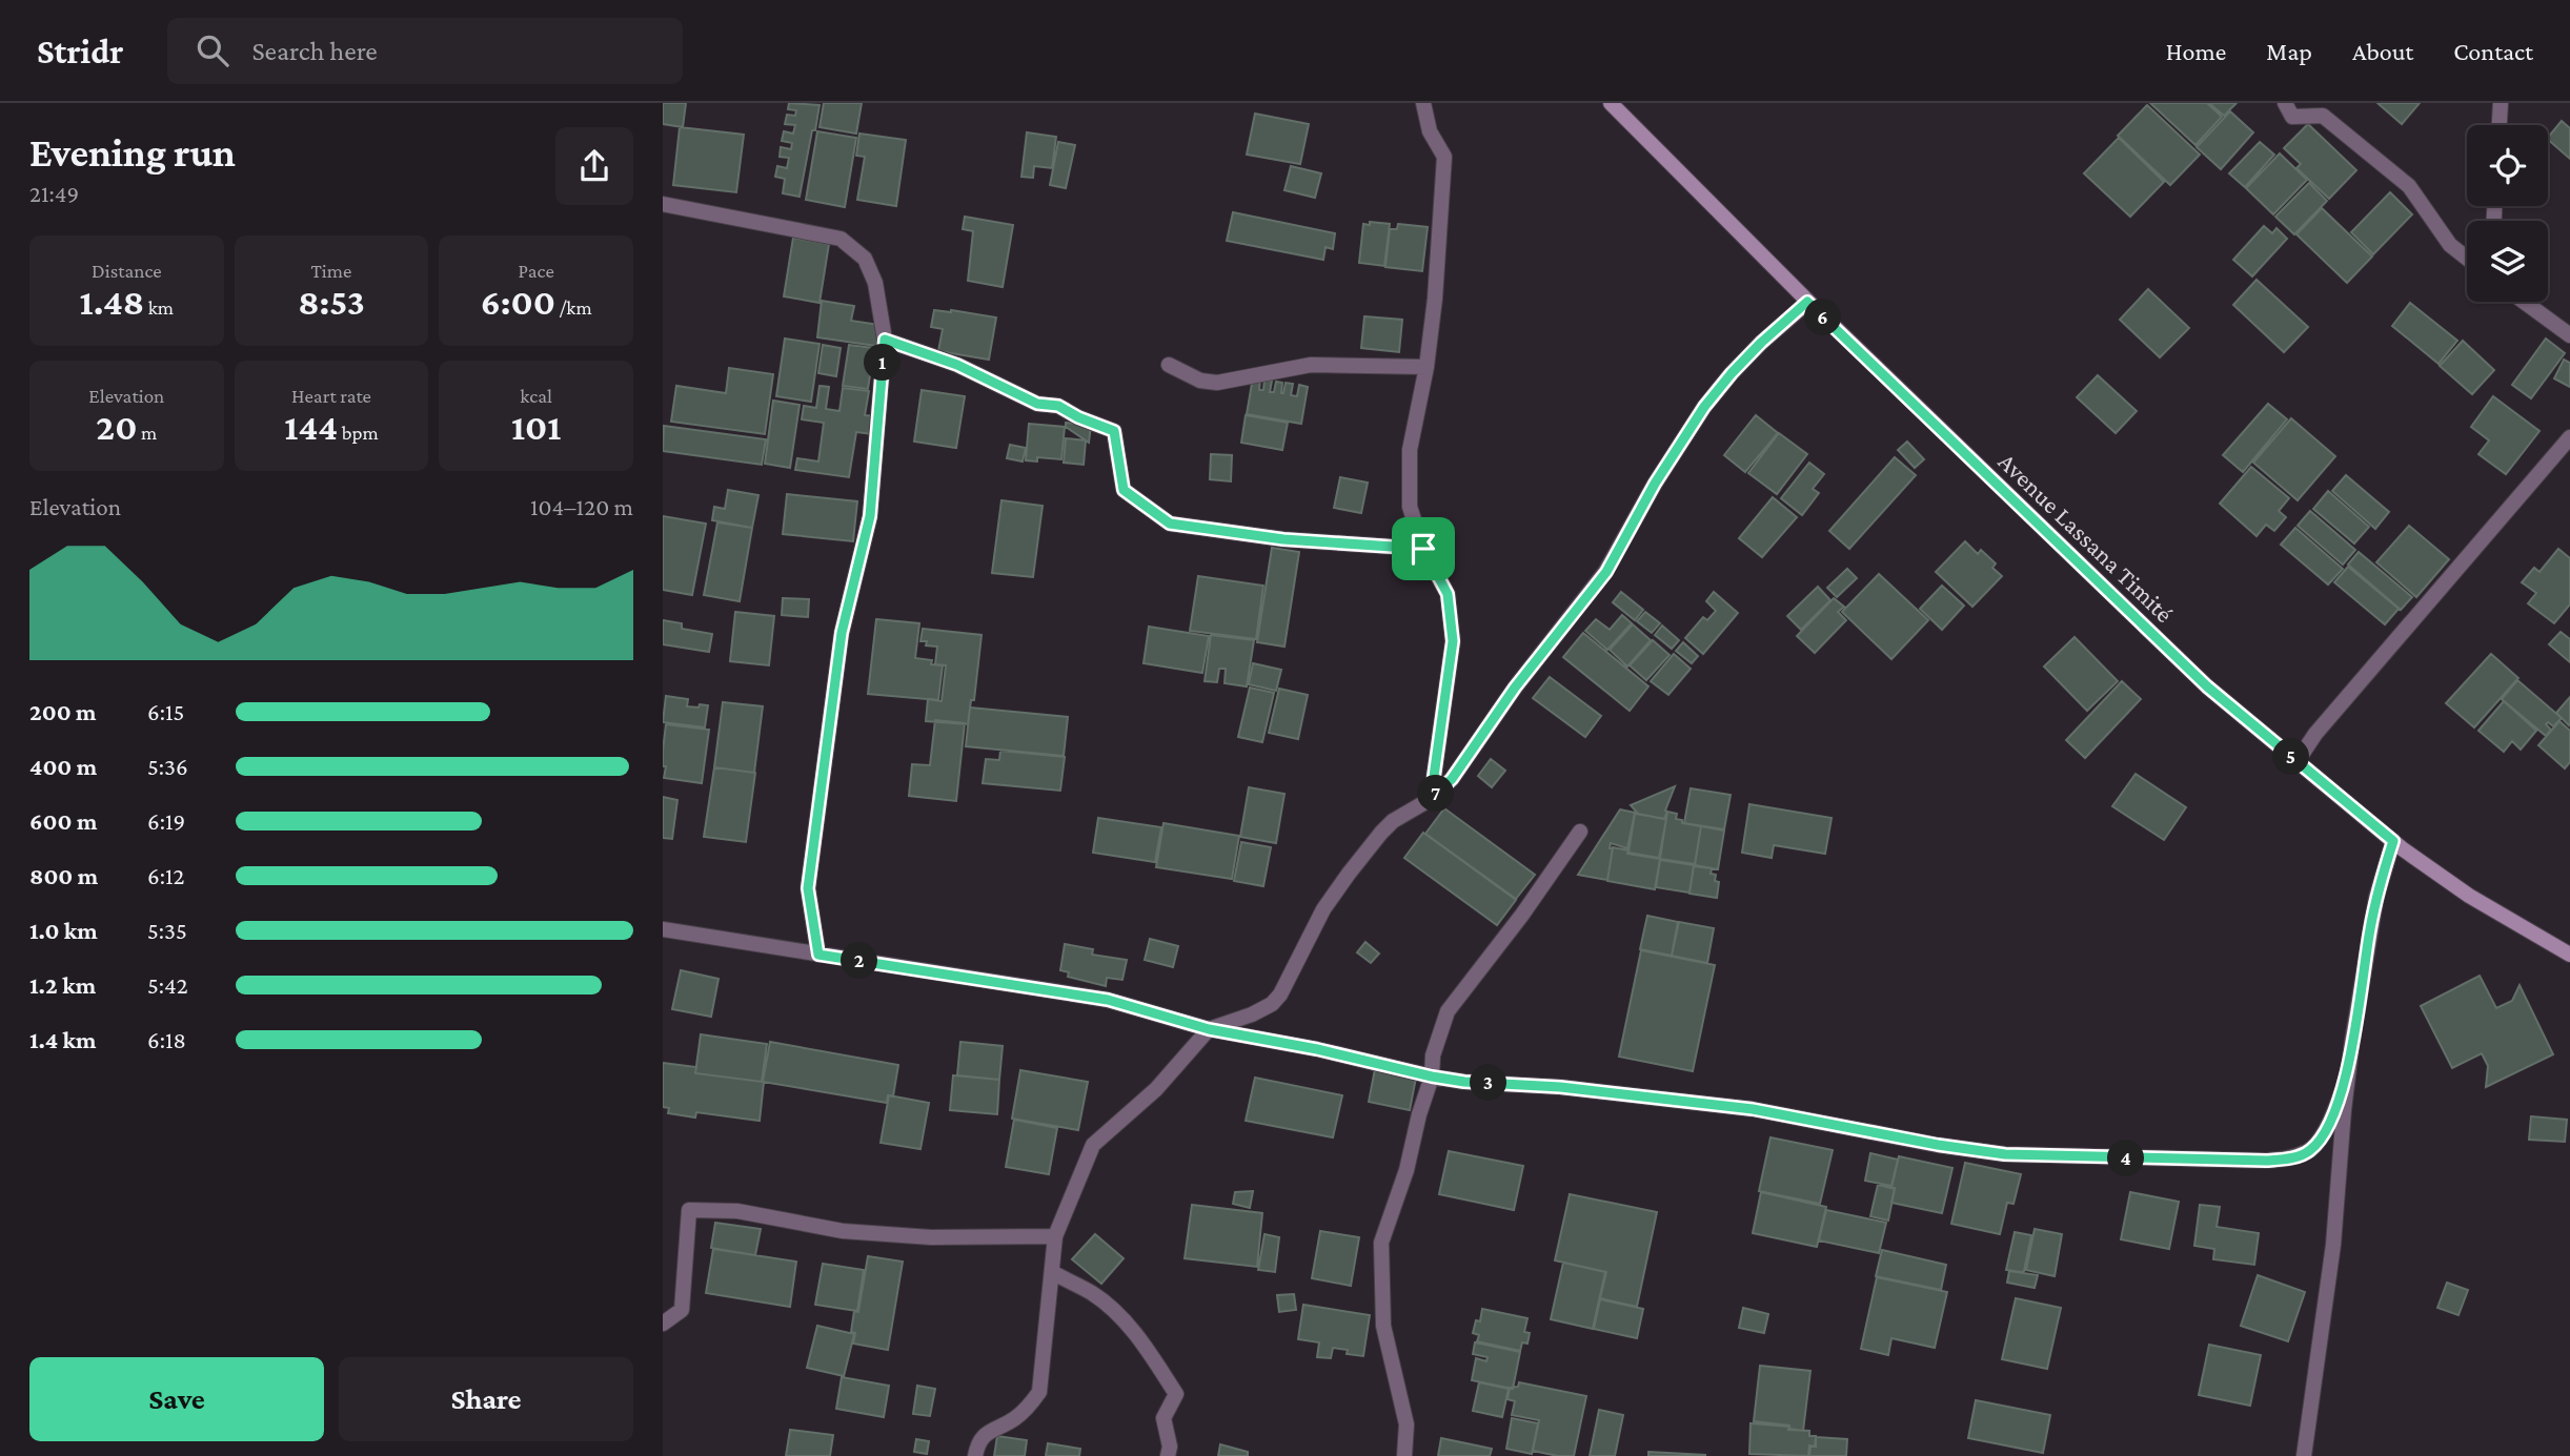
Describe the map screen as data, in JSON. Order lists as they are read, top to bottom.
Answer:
{
  "streets": {
    "street": ["Avenue Lassana Timité"]
  },
  "page": {
    "header": "Stridr",
    "search": "Search here",
    "nav": [
      "Home",
      "Map",
      "About",
      "Contact"
    ],
    "heading": ["Evening run", "21:49"],
    "stats": [
      ["Distance", "1.48 km"],
      ["Time", "8:53"],
      ["Pace", "6:00 /km"],
      ["Elevation", "20 m"],
      ["Heart rate", "144 bpm"],
      ["kcal", "101"]
    ],
    "pins": [
      "6",
      "1",
      "5",
      "7",
      "2",
      "3",
      "4"
    ],
    "chart": ["Elevation", "104–120 m"],
    "list": [
      {
        "name": "200 m",
        "note": "6:15"
      },
      {
        "name": "400 m",
        "note": "5:36"
      },
      {
        "name": "600 m",
        "note": "6:19"
      },
      {
        "name": "800 m",
        "note": "6:12"
      },
      {
        "name": "1.0 km",
        "note": "5:35"
      },
      {
        "name": "1.2 km",
        "note": "5:42"
      },
      {
        "name": "1.4 km",
        "note": "6:18"
      }
    ],
    "buttons": ["Save", "Share"]
  }
}
